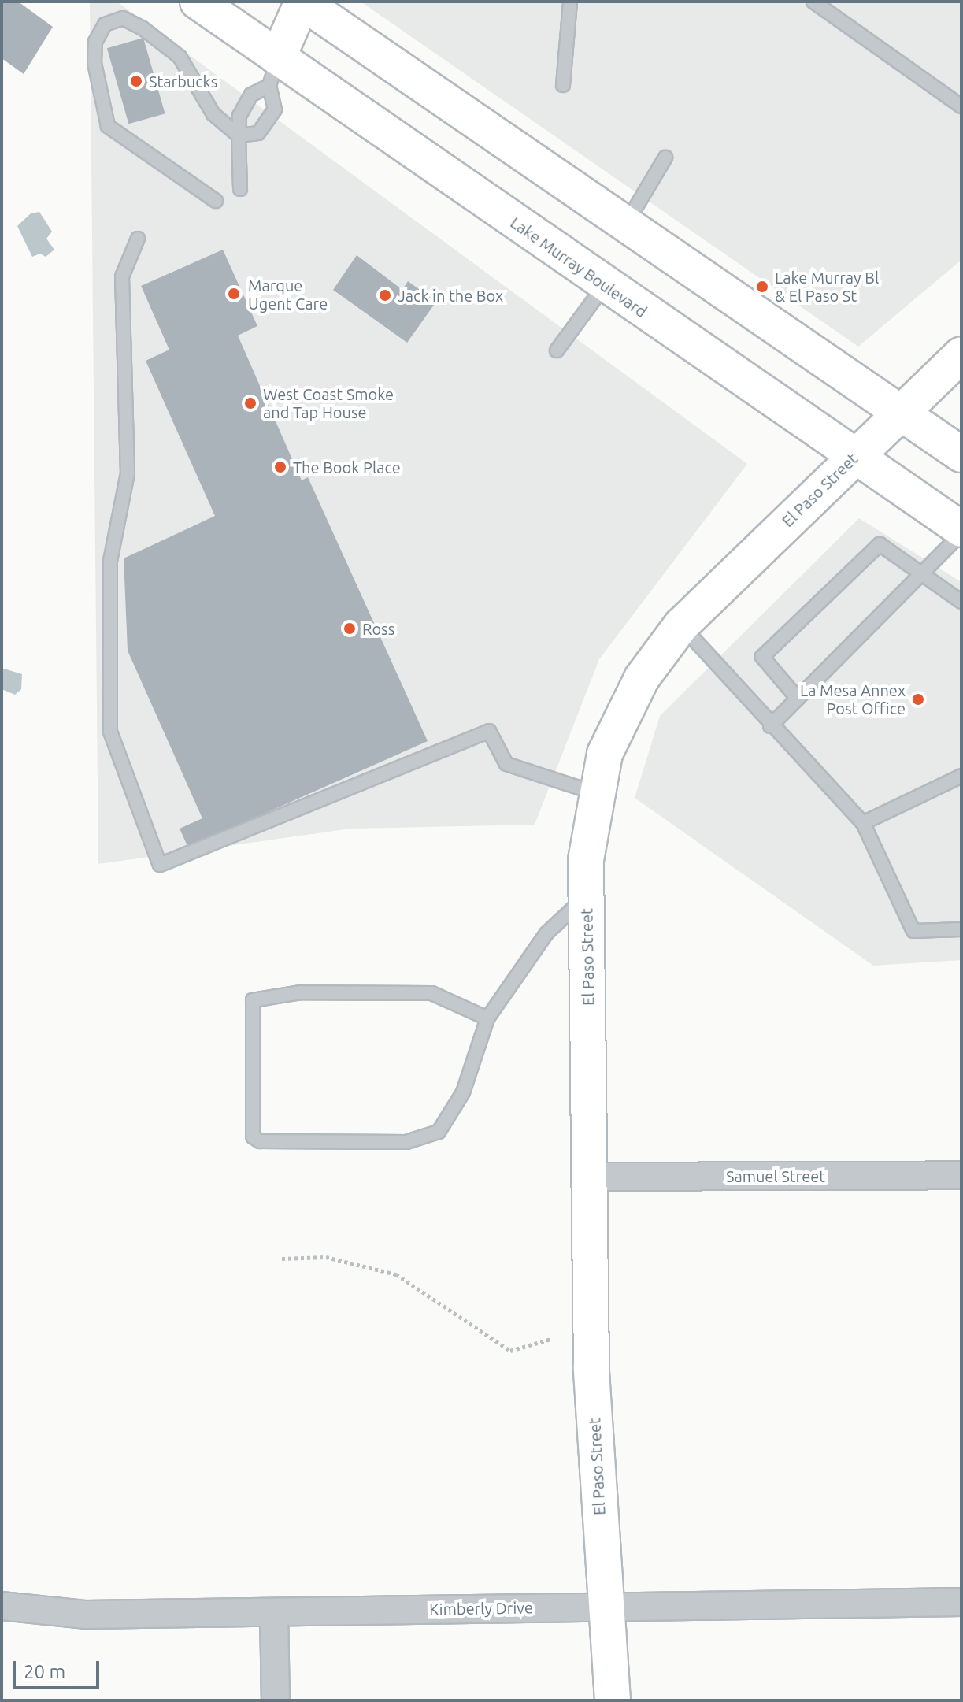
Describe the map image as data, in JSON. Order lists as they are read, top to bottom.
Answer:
{
  "streets": {
    "main road": ["Lake Murray Boulevard", "El Paso Street"],
    "street": ["Samuel Street", "Kimberly Drive"]
  },
  "crossings": [
    ["Lake Murray Boulevard", "El Paso Street"],
    ["El Paso Street", "Samuel Street"],
    ["El Paso Street", "Kimberly Drive"]
  ],
  "places": [
    "Starbucks",
    "Lake Murray Bl & El Paso St",
    "Marque Ugent Care",
    "Jack in the Box",
    "West Coast Smoke and Tap House",
    "The Book Place",
    "Ross",
    "La Mesa Annex Post Office"
  ],
  "scale_bar": "20 m"
}
